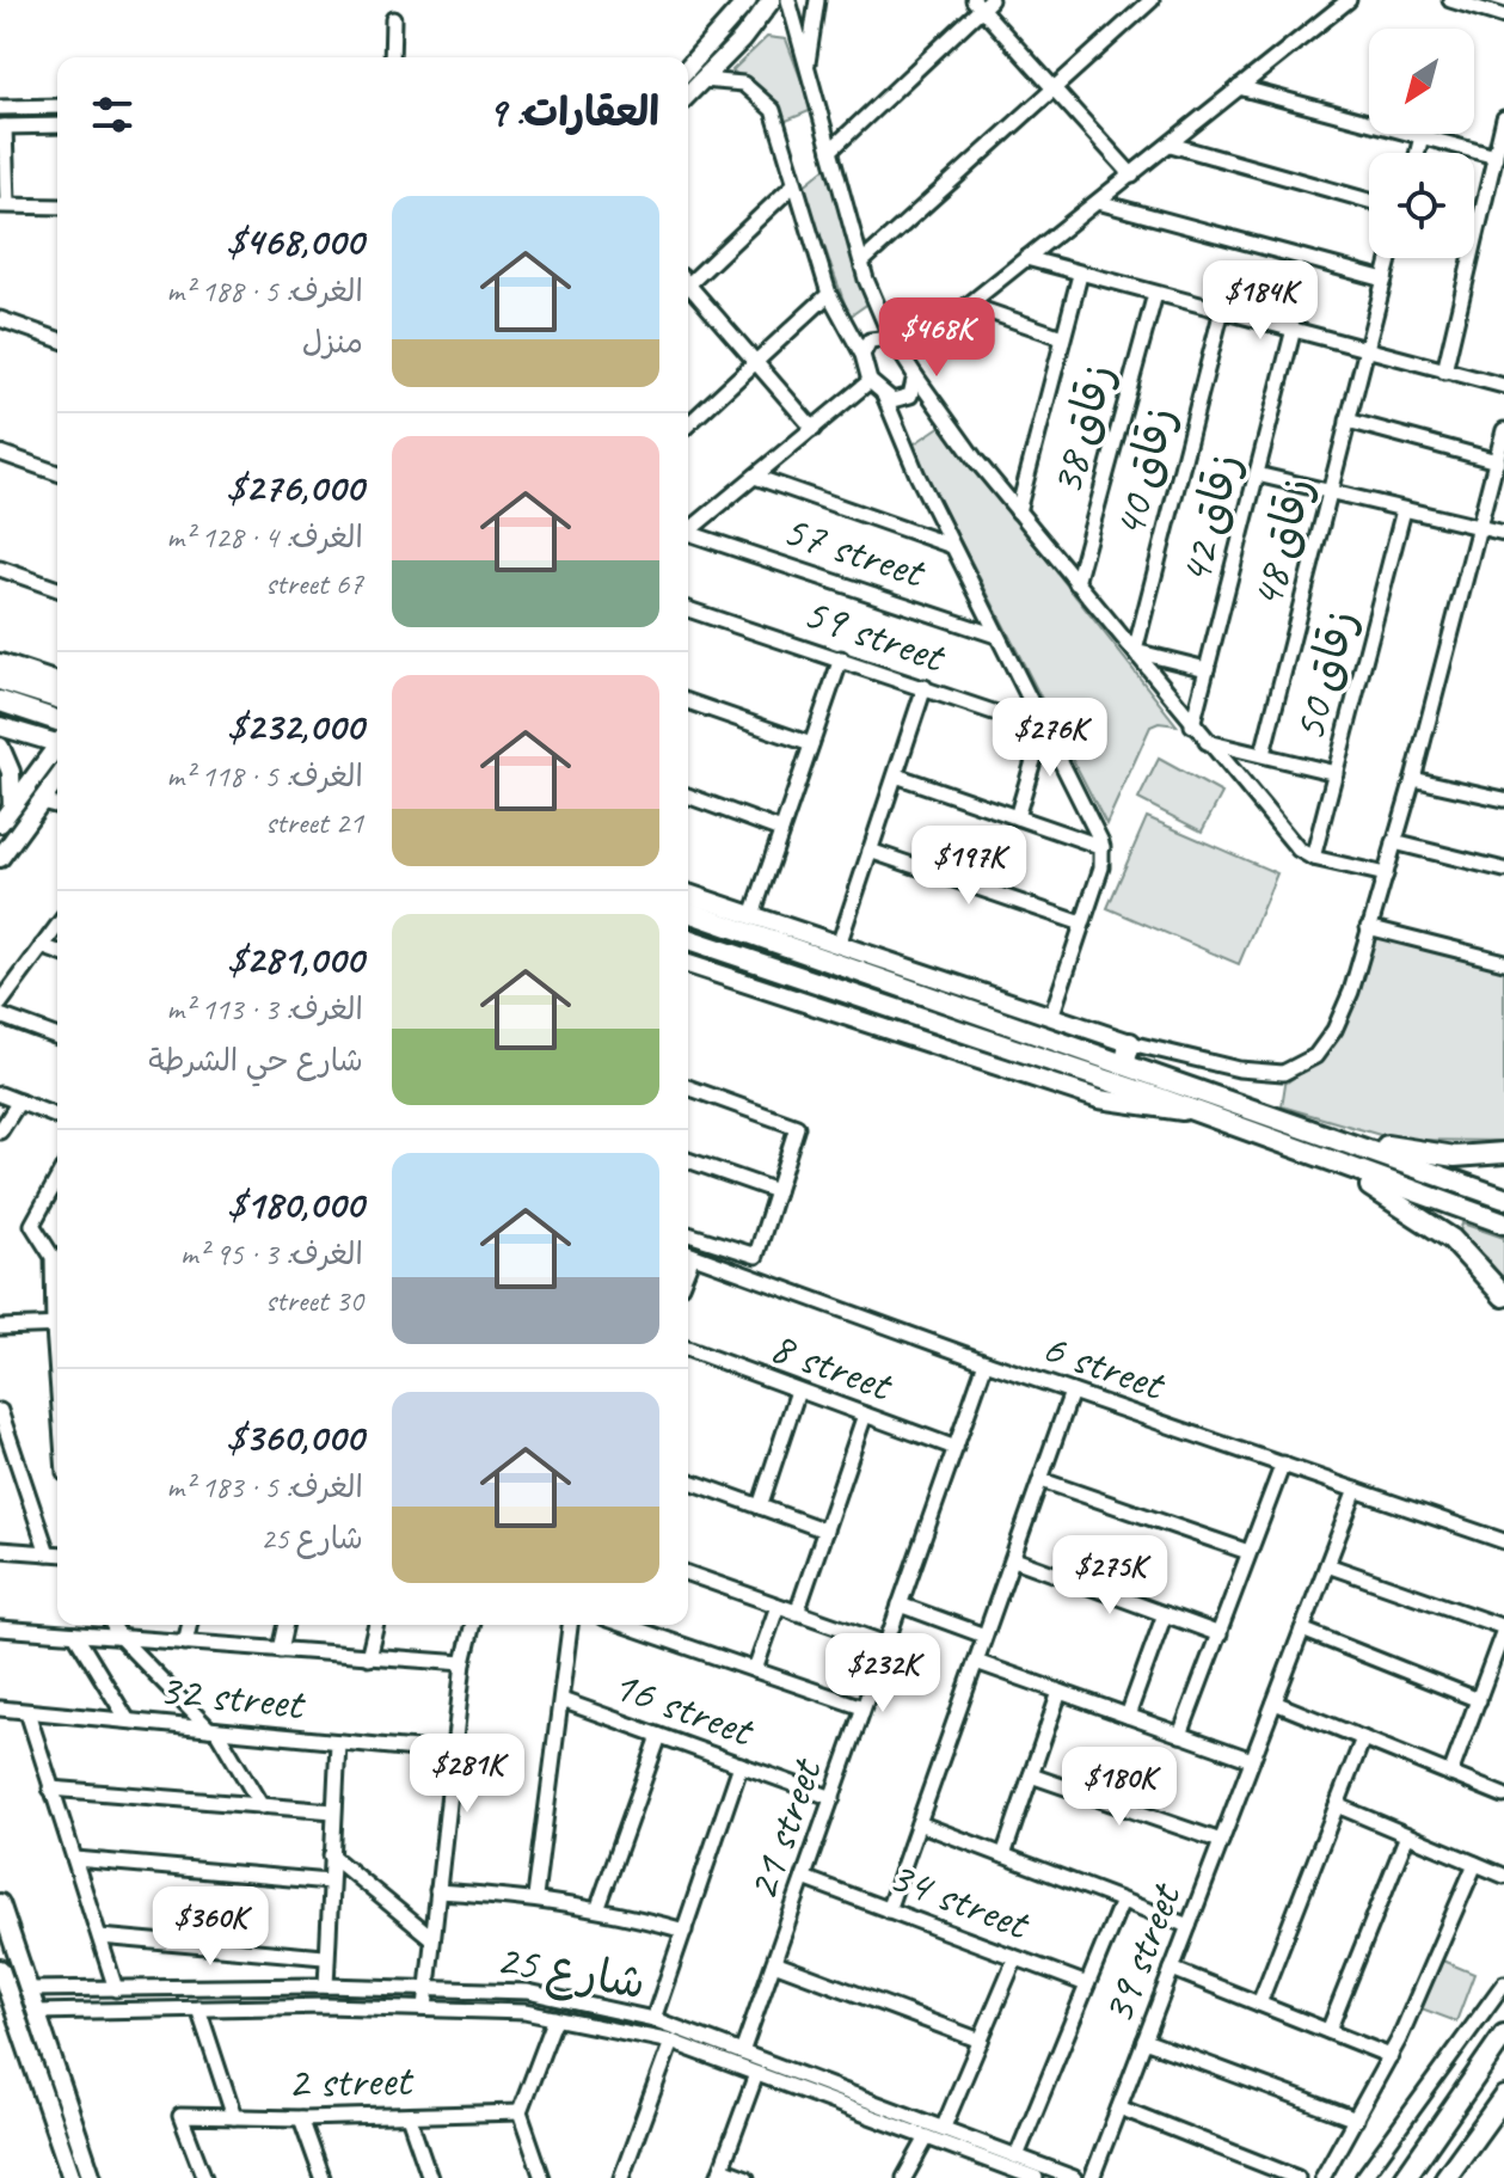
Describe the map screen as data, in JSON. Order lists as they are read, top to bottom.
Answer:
{
  "streets": {
    "street": [
      "زقاق 38",
      "زقاق 40",
      "زقاق 42",
      "زقاق 48",
      "57 street",
      "59 street",
      "زقاق 50",
      "8 street",
      "6 street",
      "32 street",
      "16 street",
      "21 street",
      "34 street",
      "39 street",
      "شارع 25",
      "2 street"
    ]
  },
  "crossings": [
    ["8 street", "21 street"],
    ["6 street", "21 street"],
    ["6 street", "39 street"],
    ["16 street", "21 street"],
    ["21 street", "34 street"],
    ["21 street", "شارع 25"]
  ],
  "north": "bottom left",
  "page": {
    "heading": "العقارات: 9",
    "list": [
      {
        "name": "$468,000",
        "note": "الغرف: 5 · 188 m² · منزل"
      },
      {
        "name": "$276,000",
        "note": "الغرف: 4 · 128 m² · 67 street"
      },
      {
        "name": "$232,000",
        "note": "الغرف: 5 · 118 m² · 21 street"
      },
      {
        "name": "$281,000",
        "note": "الغرف: 3 · 113 m² · شارع حي الشرطة"
      },
      {
        "name": "$180,000",
        "note": "الغرف: 3 · 95 m² · 30 street"
      },
      {
        "name": "$360,000",
        "note": "الغرف: 5 · 183 m² · شارع 25"
      }
    ],
    "price": [
      "$184K",
      "$468K",
      "$276K",
      "$197K",
      "$275K",
      "$232K",
      "$281K",
      "$180K",
      "$360K"
    ]
  }
}
